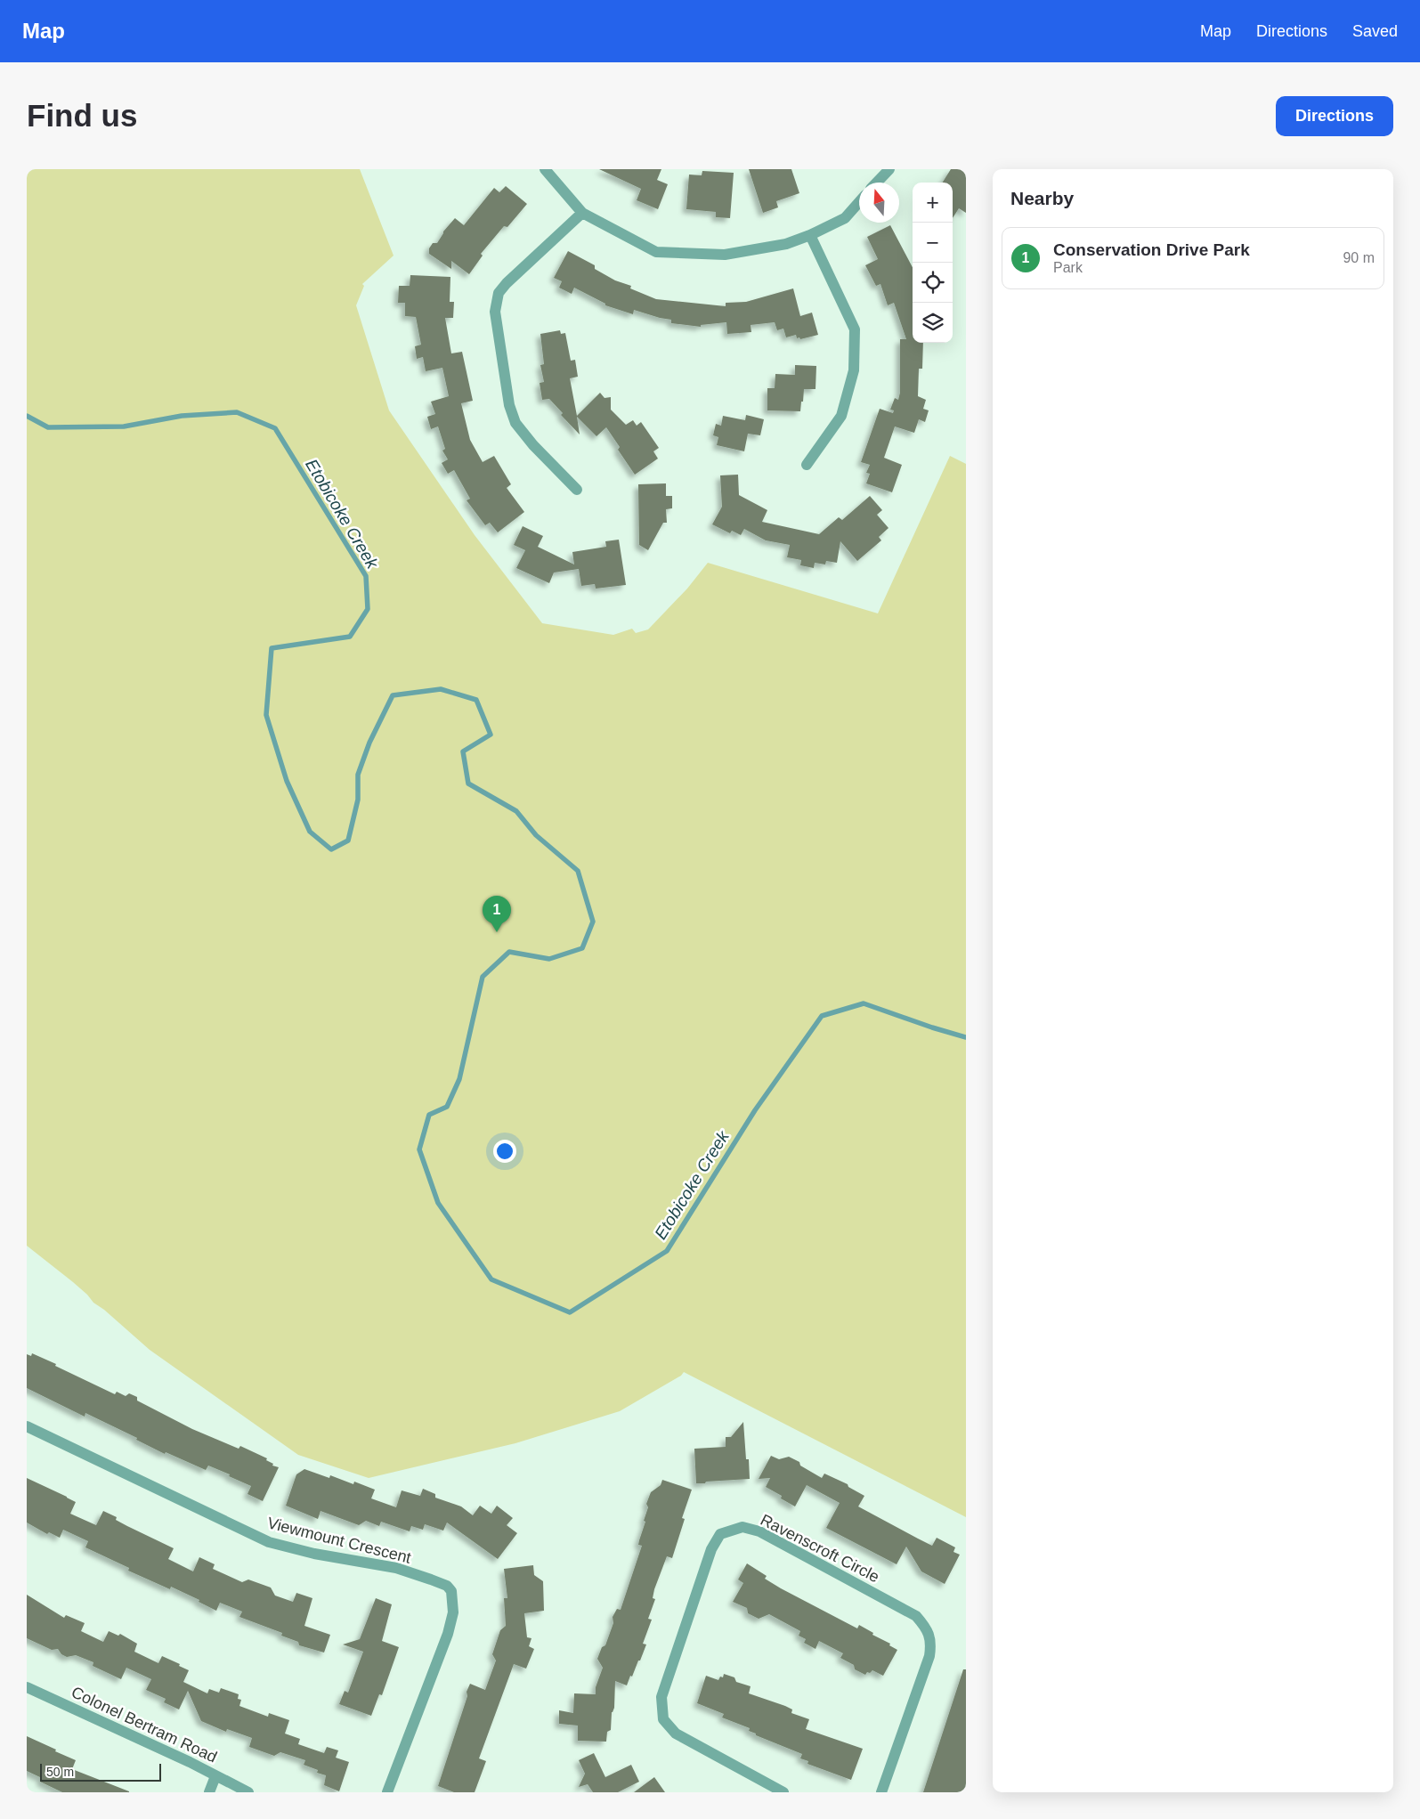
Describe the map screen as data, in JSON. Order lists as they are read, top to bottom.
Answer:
{
  "streets": {
    "street": ["Viewmount Crescent", "Ravenscroft Circle", "Colonel Bertram Road"]
  },
  "water": ["Etobicoke Creek"],
  "scale_bar": "50 m",
  "north": "top",
  "page": {
    "header": "Map",
    "nav": ["Map", "Directions", "Saved"],
    "buttons": "Directions",
    "title": "Find us",
    "heading": "Nearby",
    "map_buttons": ["+", "−"],
    "list": [
      {
        "mark": "1",
        "name": "Conservation Drive Park",
        "note": "Park",
        "value": "90 m"
      }
    ],
    "pins": "1",
    "scale": "50 m"
  }
}
